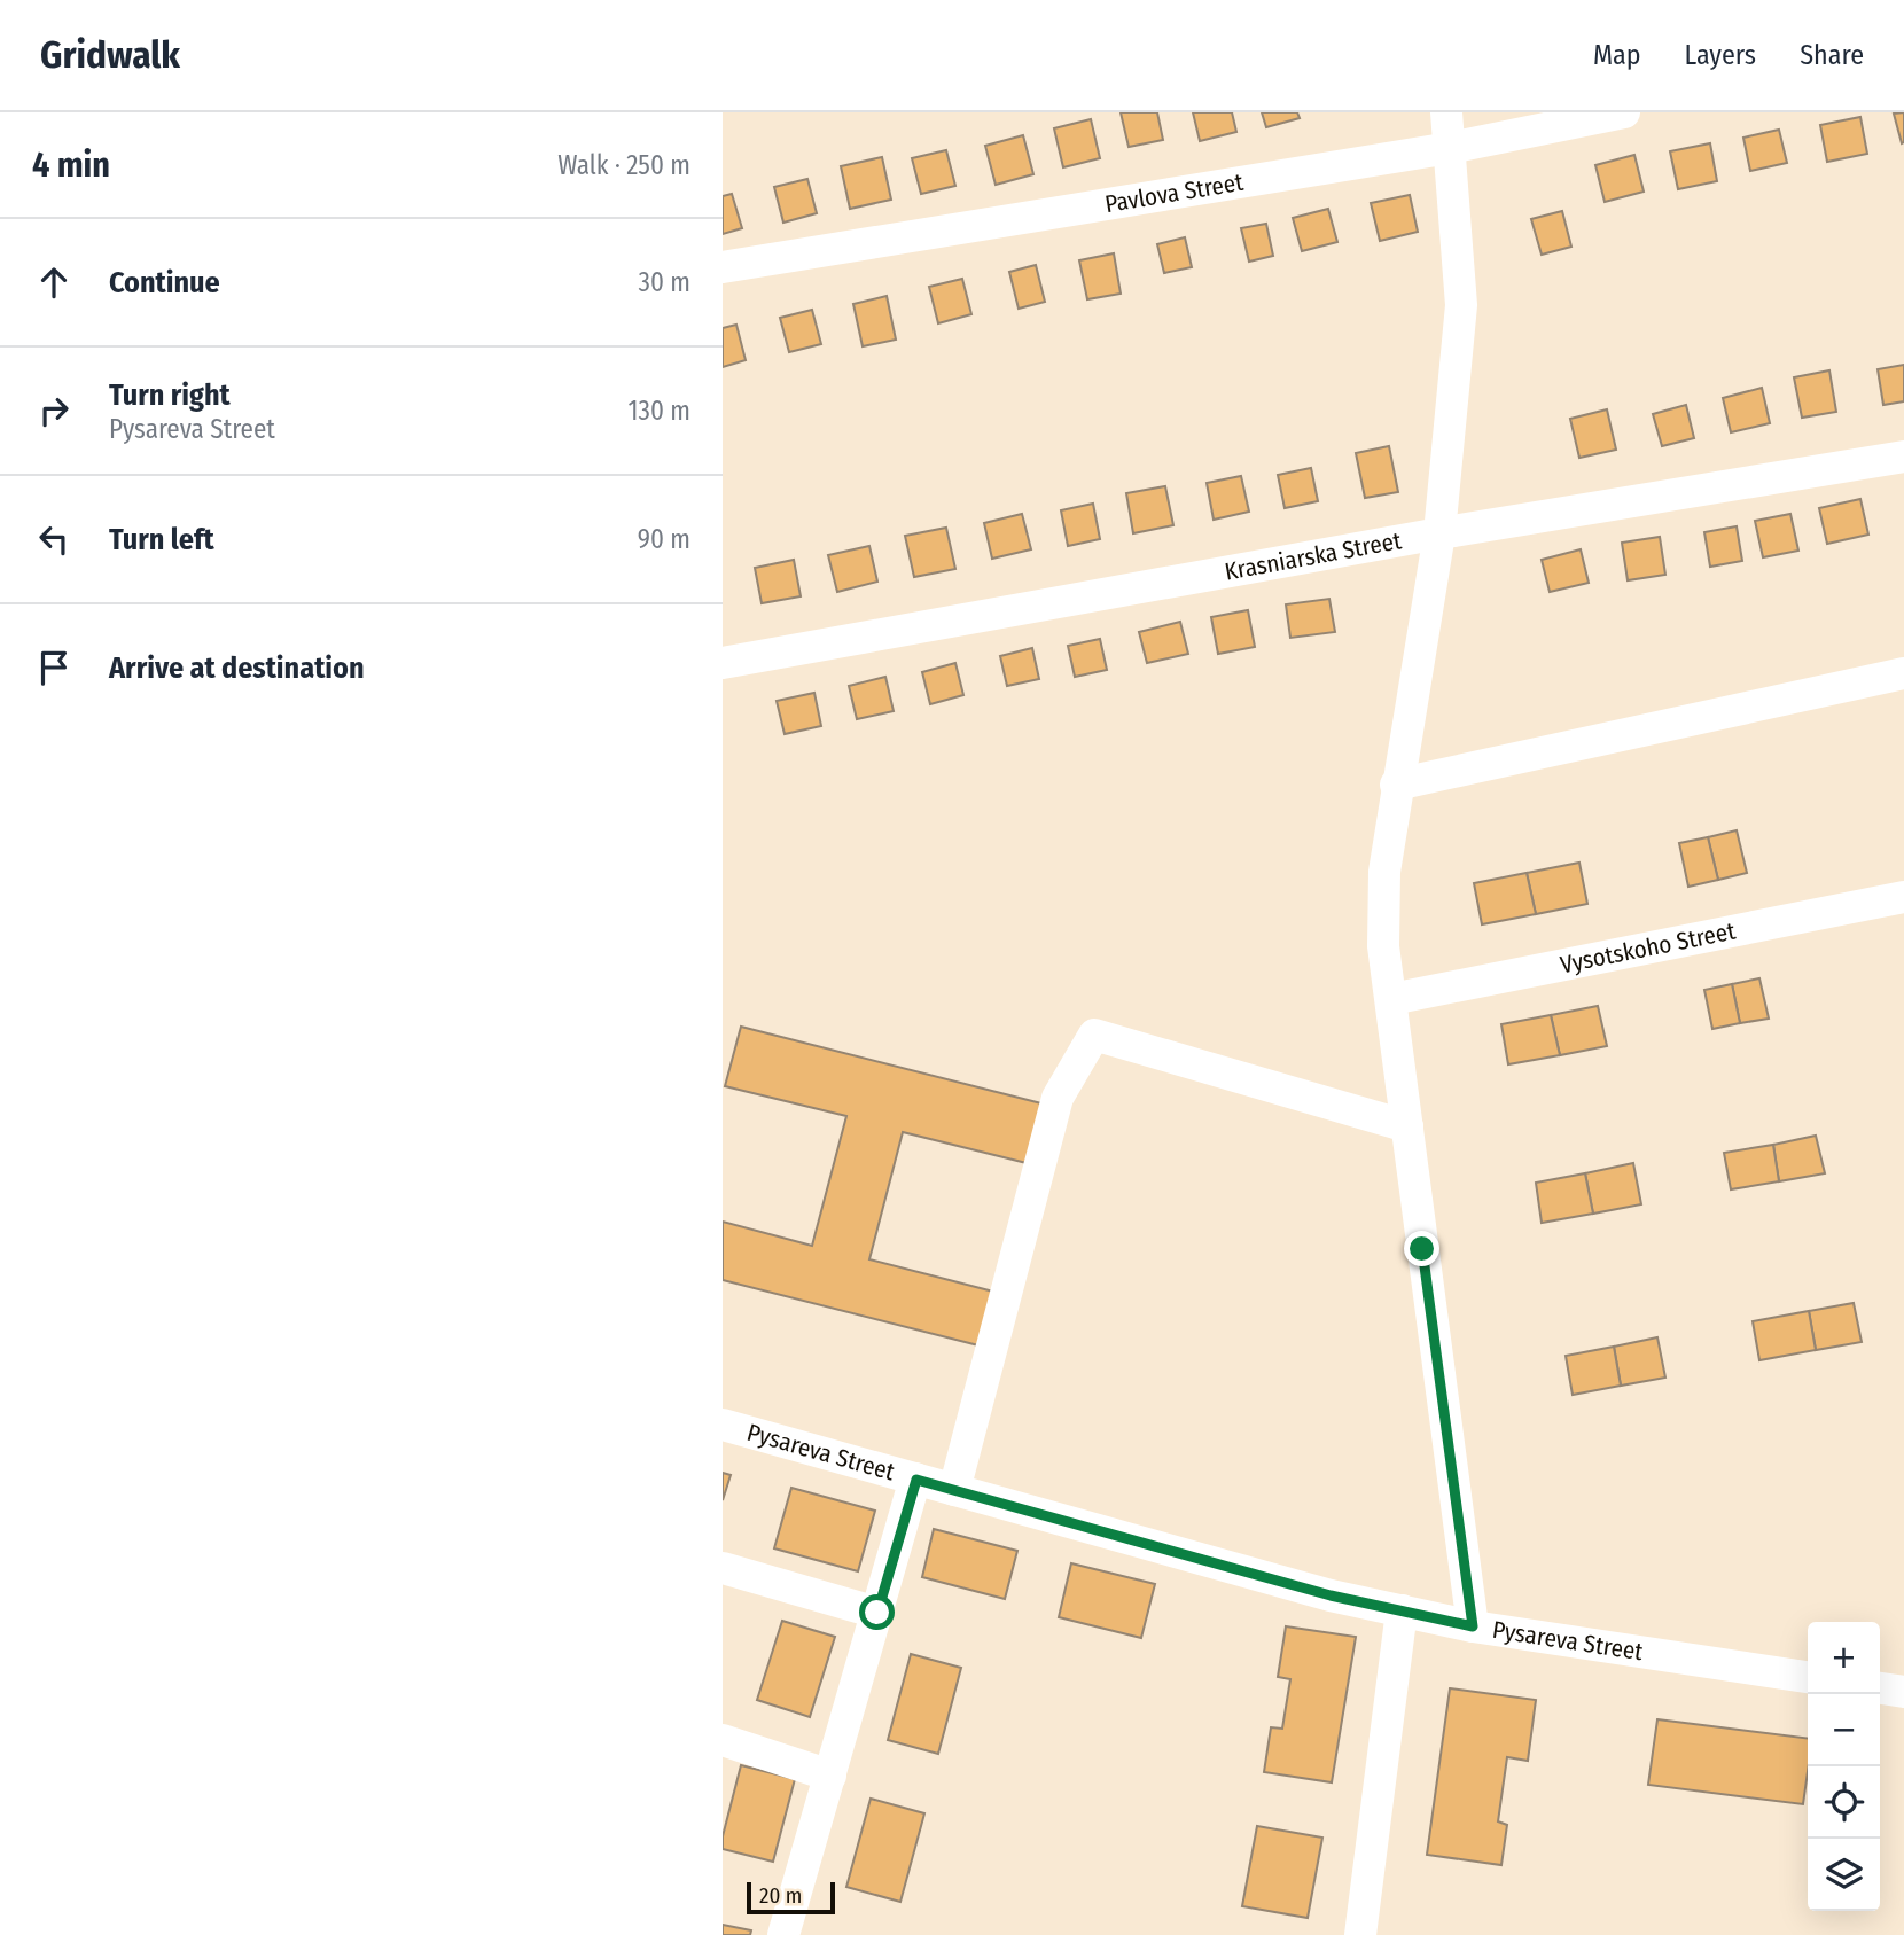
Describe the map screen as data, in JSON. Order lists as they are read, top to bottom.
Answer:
{
  "streets": {
    "street": [
      "Pavlova Street",
      "Krasniarska Street",
      "Vysotskoho Street",
      "Pysareva Street"
    ]
  },
  "scale_bar": "20 m",
  "page": {
    "header": "Gridwalk",
    "nav": ["Map", "Layers", "Share"],
    "heading": ["4 min", "Walk · 250 m"],
    "list": [
      ["Continue", "30 m"],
      ["Turn right", "Pysareva Street", "130 m"],
      ["Turn left", "90 m"],
      "Arrive at destination"
    ],
    "map_buttons": ["+", "−"],
    "scale": "20 m"
  }
}
